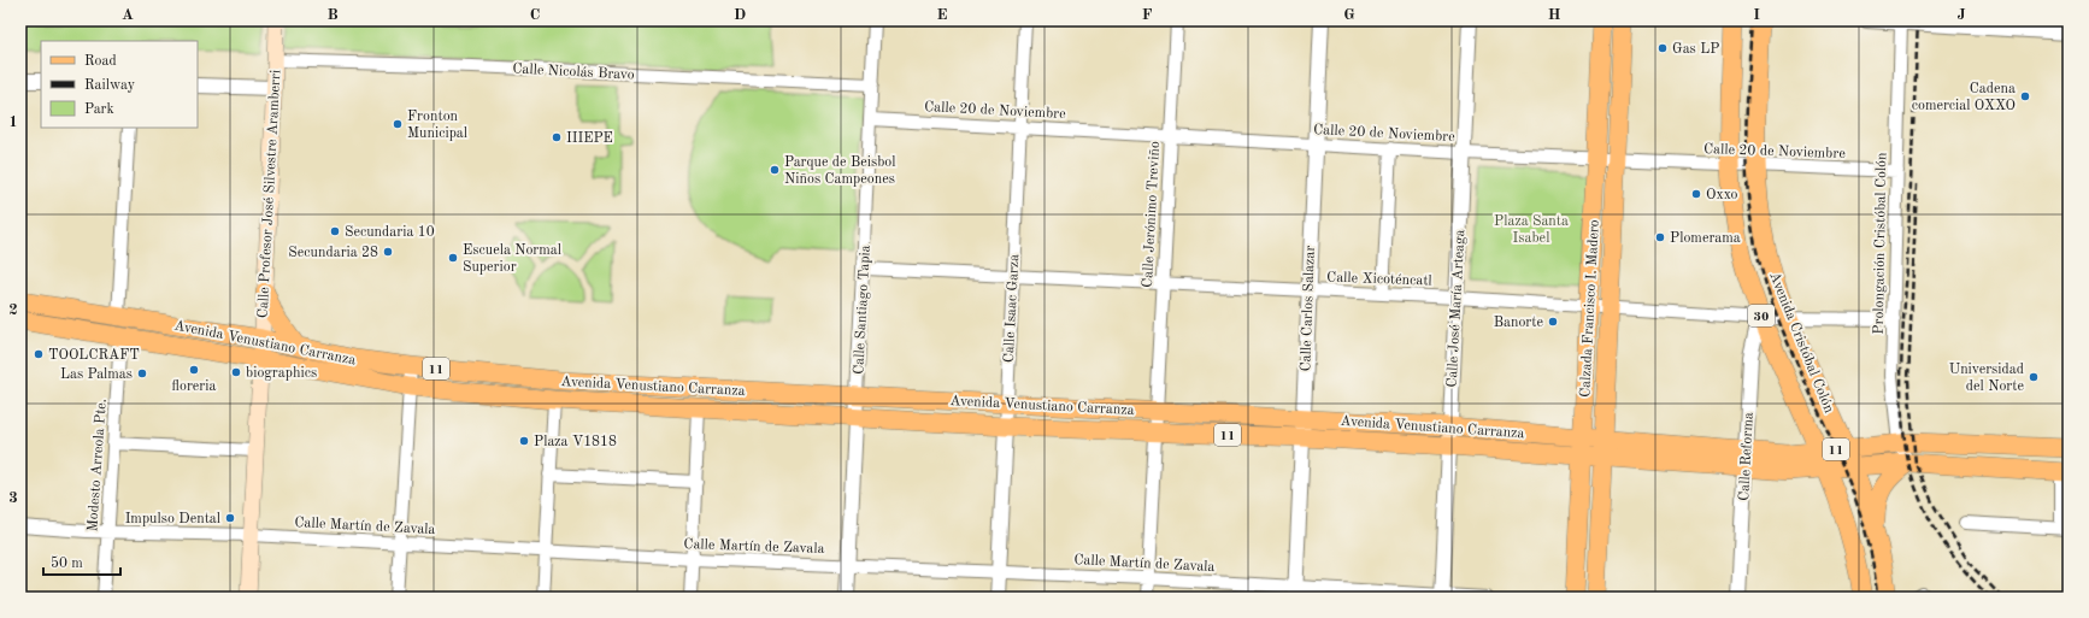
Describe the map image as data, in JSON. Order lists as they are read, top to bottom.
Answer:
{
  "streets": {
    "main road": [
      "Calle Profesor José Silvestre Aramberri",
      "Calzada Francisco I. Madero",
      "30",
      "Avenida Venustiano Carranza",
      "Avenida Cristóbal Colón",
      "11"
    ],
    "street": [
      "Calle Nicolás Bravo",
      "Calle 20 de Noviembre",
      "Calle Jerónimo Treviño",
      "Prolongación Cristóbal Colón",
      "Calle Xicoténcatl",
      "Calle Isaac Garza",
      "Calle Carlos Salazar",
      "Calle José María Arteaga",
      "Calle Santiago Tapia",
      "Calle Reforma",
      "Modesto Arreola Pte.",
      "Calle Martín de Zavala"
    ]
  },
  "crossings": [
    ["Calle Nicolás Bravo", "Calle Profesor José Silvestre Aramberri"],
    ["Calle Nicolás Bravo", "Calle Santiago Tapia"],
    ["Calle 20 de Noviembre", "Calle Jerónimo Treviño"],
    ["Calle 20 de Noviembre", "Prolongación Cristóbal Colón"],
    ["Calle 20 de Noviembre", "Calle Isaac Garza"],
    ["Calle 20 de Noviembre", "Calle Carlos Salazar"],
    ["Calle 20 de Noviembre", "Calle José María Arteaga"],
    ["Calle 20 de Noviembre", "Calzada Francisco I. Madero"],
    ["Calle 20 de Noviembre", "Calle Santiago Tapia"],
    ["Calle 20 de Noviembre", "Avenida Cristóbal Colón"],
    ["Calle Profesor José Silvestre Aramberri", "Avenida Venustiano Carranza"],
    ["Calle Profesor José Silvestre Aramberri", "Calle Martín de Zavala"],
    ["Calle Jerónimo Treviño", "Calle Xicoténcatl"],
    ["Calle Jerónimo Treviño", "Avenida Venustiano Carranza"],
    ["Calle Jerónimo Treviño", "Calle Martín de Zavala"],
    ["Prolongación Cristóbal Colón", "Calle Xicoténcatl"],
    ["Prolongación Cristóbal Colón", "Avenida Venustiano Carranza"],
    ["Calle Xicoténcatl", "Calle Isaac Garza"],
    ["Calle Xicoténcatl", "Calle Carlos Salazar"],
    ["Calle Xicoténcatl", "Calle José María Arteaga"],
    ["Calle Xicoténcatl", "Calzada Francisco I. Madero"],
    ["Calle Xicoténcatl", "Calle Santiago Tapia"],
    ["Calle Xicoténcatl", "Avenida Cristóbal Colón"],
    ["Calle Xicoténcatl", "Calle Reforma"],
    ["Calle Isaac Garza", "Avenida Venustiano Carranza"],
    ["Calle Isaac Garza", "Calle Martín de Zavala"],
    ["Calle Carlos Salazar", "Avenida Venustiano Carranza"],
    ["Calle Carlos Salazar", "Calle Martín de Zavala"],
    ["Calle José María Arteaga", "Avenida Venustiano Carranza"],
    ["Calle José María Arteaga", "Calle Martín de Zavala"],
    ["Calzada Francisco I. Madero", "Avenida Venustiano Carranza"],
    ["Calle Santiago Tapia", "Avenida Venustiano Carranza"],
    ["Calle Santiago Tapia", "Calle Martín de Zavala"],
    ["Avenida Venustiano Carranza", "Avenida Cristóbal Colón"],
    ["Avenida Venustiano Carranza", "Calle Reforma"],
    ["Avenida Venustiano Carranza", "Modesto Arreola Pte."],
    ["Avenida Cristóbal Colón", "Calle Reforma"],
    ["Modesto Arreola Pte.", "Calle Martín de Zavala"]
  ],
  "parks": ["Plaza Santa Isabel"],
  "places": [
    "Gas LP",
    "Cadena comercial OXXO",
    "Fronton Municipal",
    "IIIEPE",
    "Parque de Beisbol Niños Campeones",
    "Oxxo",
    "Secundaria 10",
    "Plomerama",
    "Secundaria 28",
    "Escuela Normal Superior",
    "Banorte",
    "TOOLCRAFT",
    "floreria",
    "biographics",
    "Las Palmas",
    "Universidad del Norte",
    "Plaza V1818",
    "Impulso Dental"
  ],
  "legend": ["Road", "Railway", "Park"],
  "scale_bar": "50 m",
  "grid": {
    "columns": [
      "A",
      "B",
      "C",
      "D",
      "E",
      "F",
      "G",
      "H",
      "I",
      "J"
    ],
    "rows": ["1", "2", "3"]
  }
}
